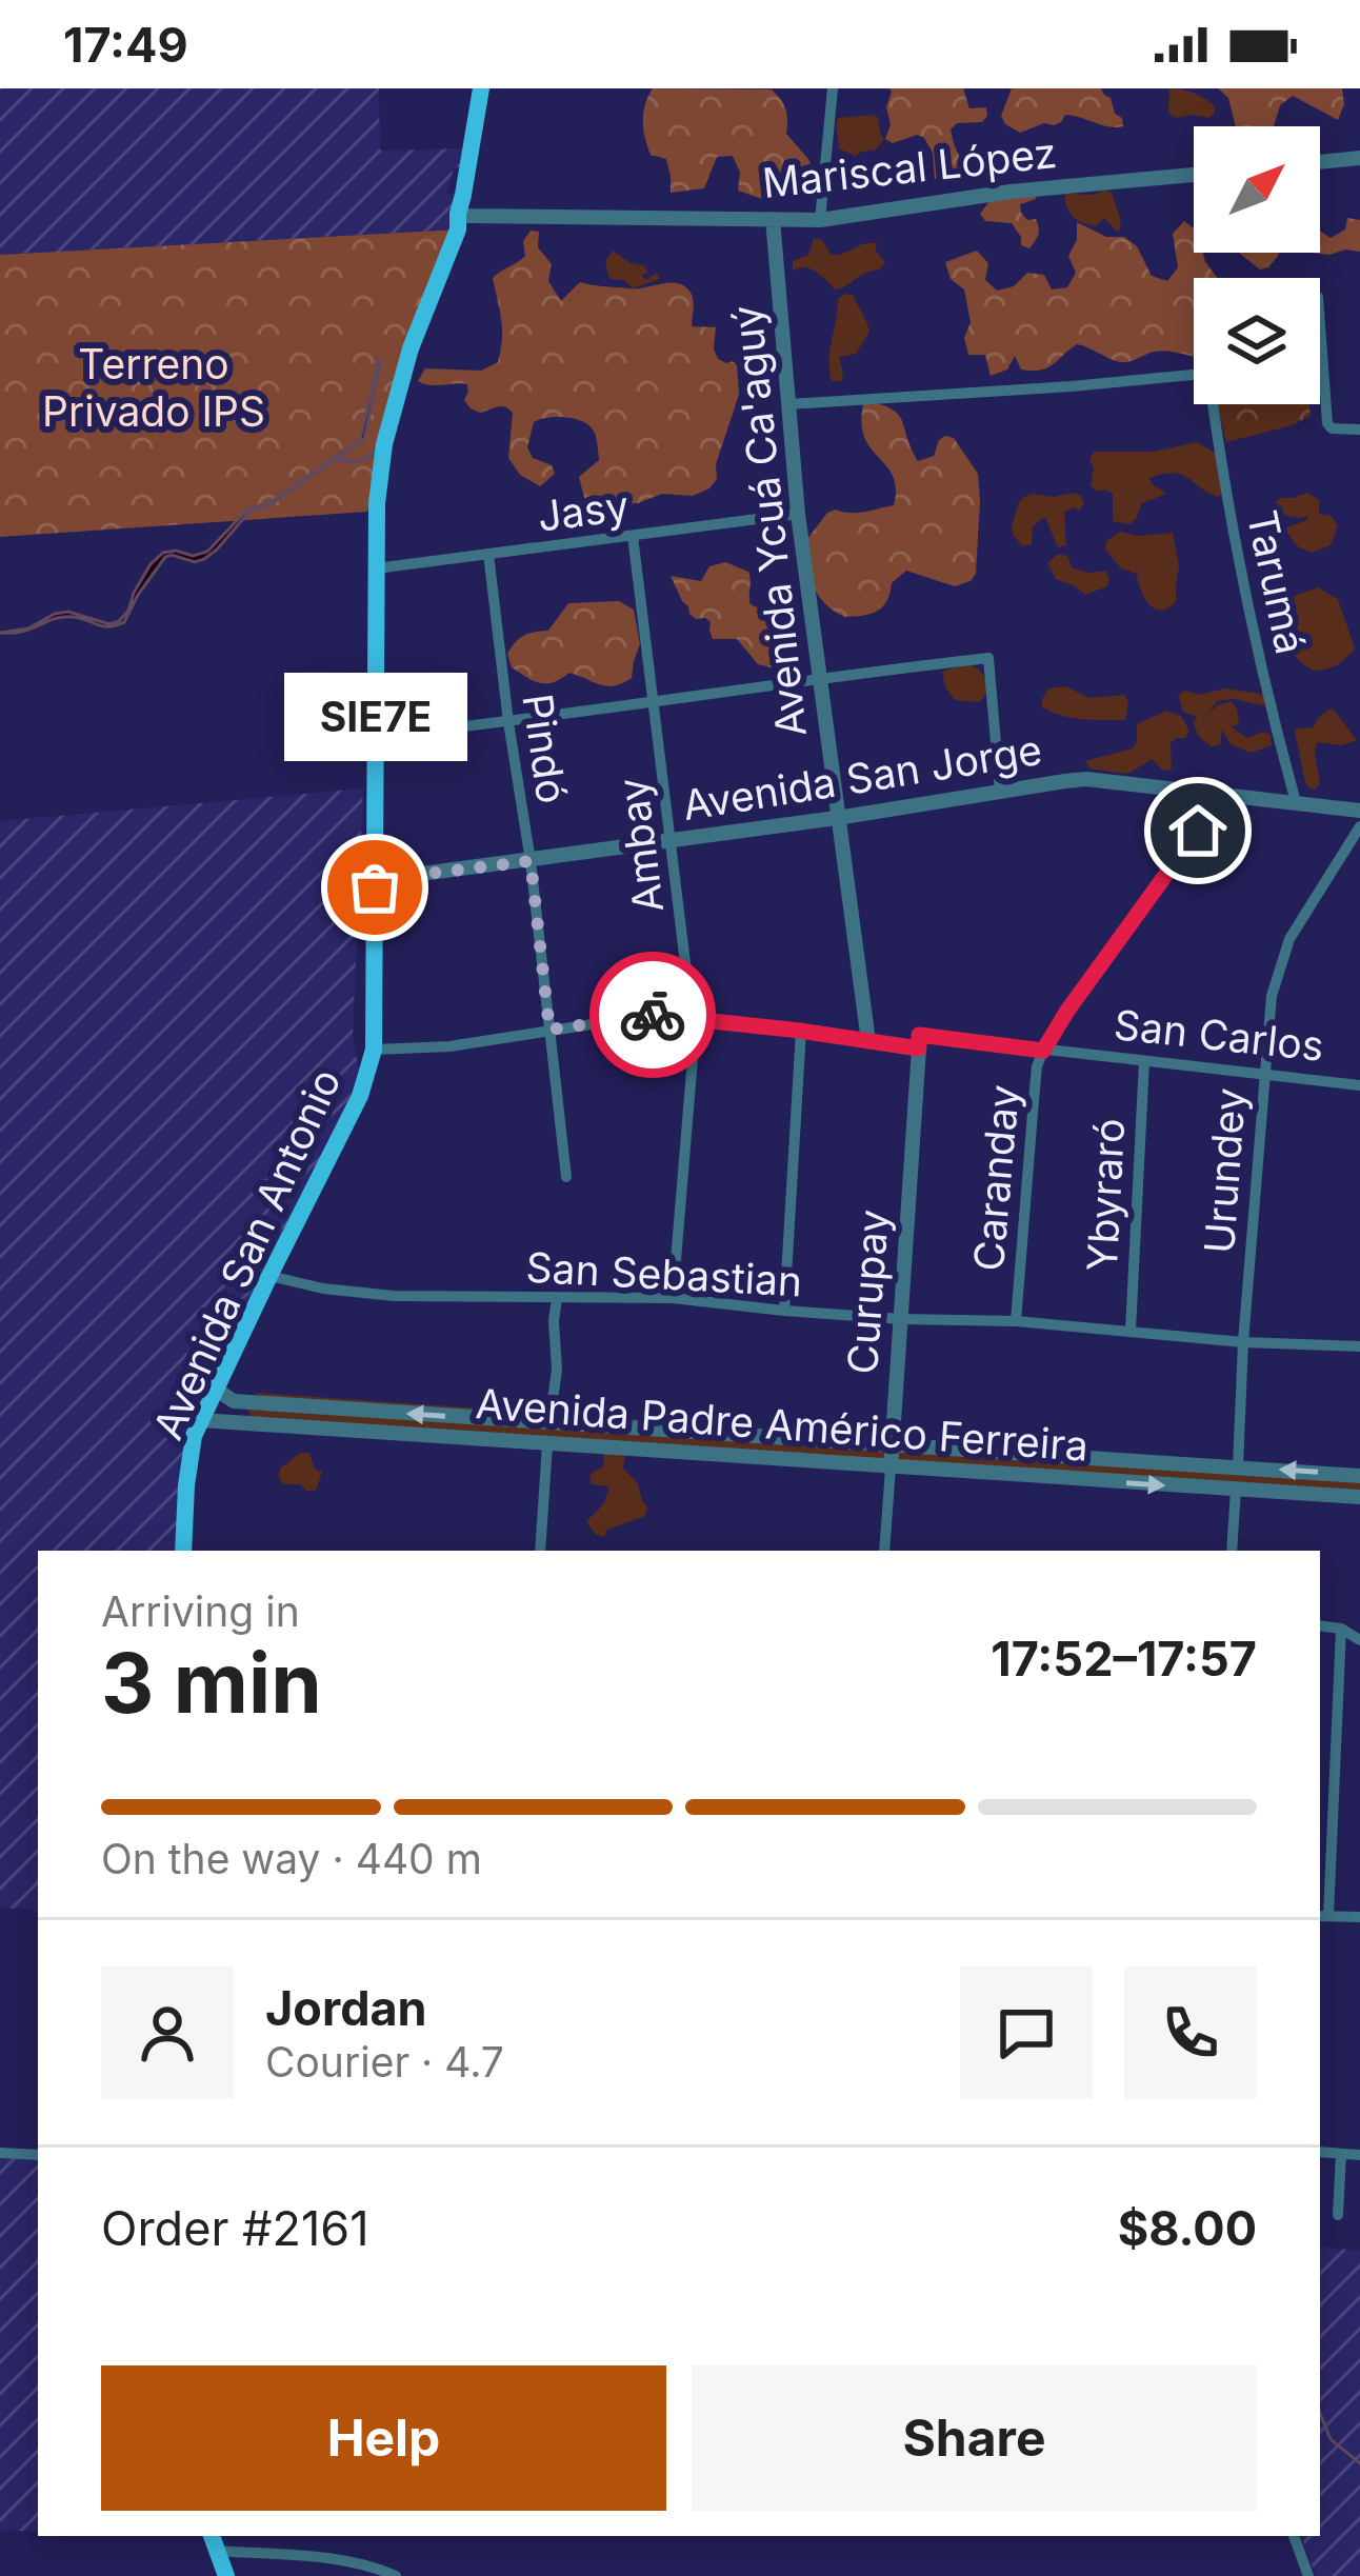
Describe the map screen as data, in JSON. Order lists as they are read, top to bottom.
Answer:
{
  "streets": {
    "main road": ["Avenida San Antonio"],
    "street": [
      "Mariscal López",
      "Jasy",
      "Avenida Ycuá Ca'aguý",
      "Tarumá",
      "Pindó",
      "Avenida San Jorge",
      "Ambay",
      "San Carlos",
      "Urundey",
      "Caranday",
      "Ybyraró",
      "San Sebastian",
      "Curupay",
      "Avenida Padre Américo Ferreira"
    ]
  },
  "crossings": [
    ["Mariscal López", "Avenida Ycuá Ca'aguý"],
    ["Mariscal López", "Avenida San Antonio"],
    ["Jasy", "Avenida Ycuá Ca'aguý"],
    ["Jasy", "Pindó"],
    ["Jasy", "Ambay"],
    ["Jasy", "Avenida San Antonio"],
    ["Avenida Ycuá Ca'aguý", "Avenida San Jorge"],
    ["Avenida Ycuá Ca'aguý", "San Carlos"],
    ["Tarumá", "Avenida San Jorge"],
    ["Pindó", "Avenida San Jorge"],
    ["Pindó", "San Carlos"],
    ["Avenida San Jorge", "Ambay"],
    ["Avenida San Jorge", "Caranday"],
    ["Avenida San Jorge", "Avenida San Antonio"],
    ["Ambay", "San Carlos"],
    ["Ambay", "San Sebastian"],
    ["San Carlos", "Urundey"],
    ["San Carlos", "Caranday"],
    ["San Carlos", "Ybyraró"],
    ["San Carlos", "Avenida San Antonio"],
    ["San Carlos", "Curupay"],
    ["Urundey", "San Sebastian"],
    ["Urundey", "Avenida Padre Américo Ferreira"],
    ["Caranday", "San Sebastian"],
    ["Ybyraró", "San Sebastian"],
    ["Avenida San Antonio", "San Sebastian"],
    ["Avenida San Antonio", "Avenida Padre Américo Ferreira"],
    ["San Sebastian", "Curupay"],
    ["Curupay", "Avenida Padre Américo Ferreira"]
  ],
  "parks": ["Terreno Privado IPS"],
  "places": ["SIE7E"],
  "north": "top right",
  "page": {
    "status": "17:49",
    "bubble": "SIE7E",
    "heading": ["3 min", "Arriving in", "17:52–17:57"],
    "panel": [
      "Jordan",
      "Courier · 4.7",
      "Order #2161",
      "$8.00"
    ],
    "bar": "On the way · 440 m",
    "buttons": ["Help", "Share"]
  }
}
